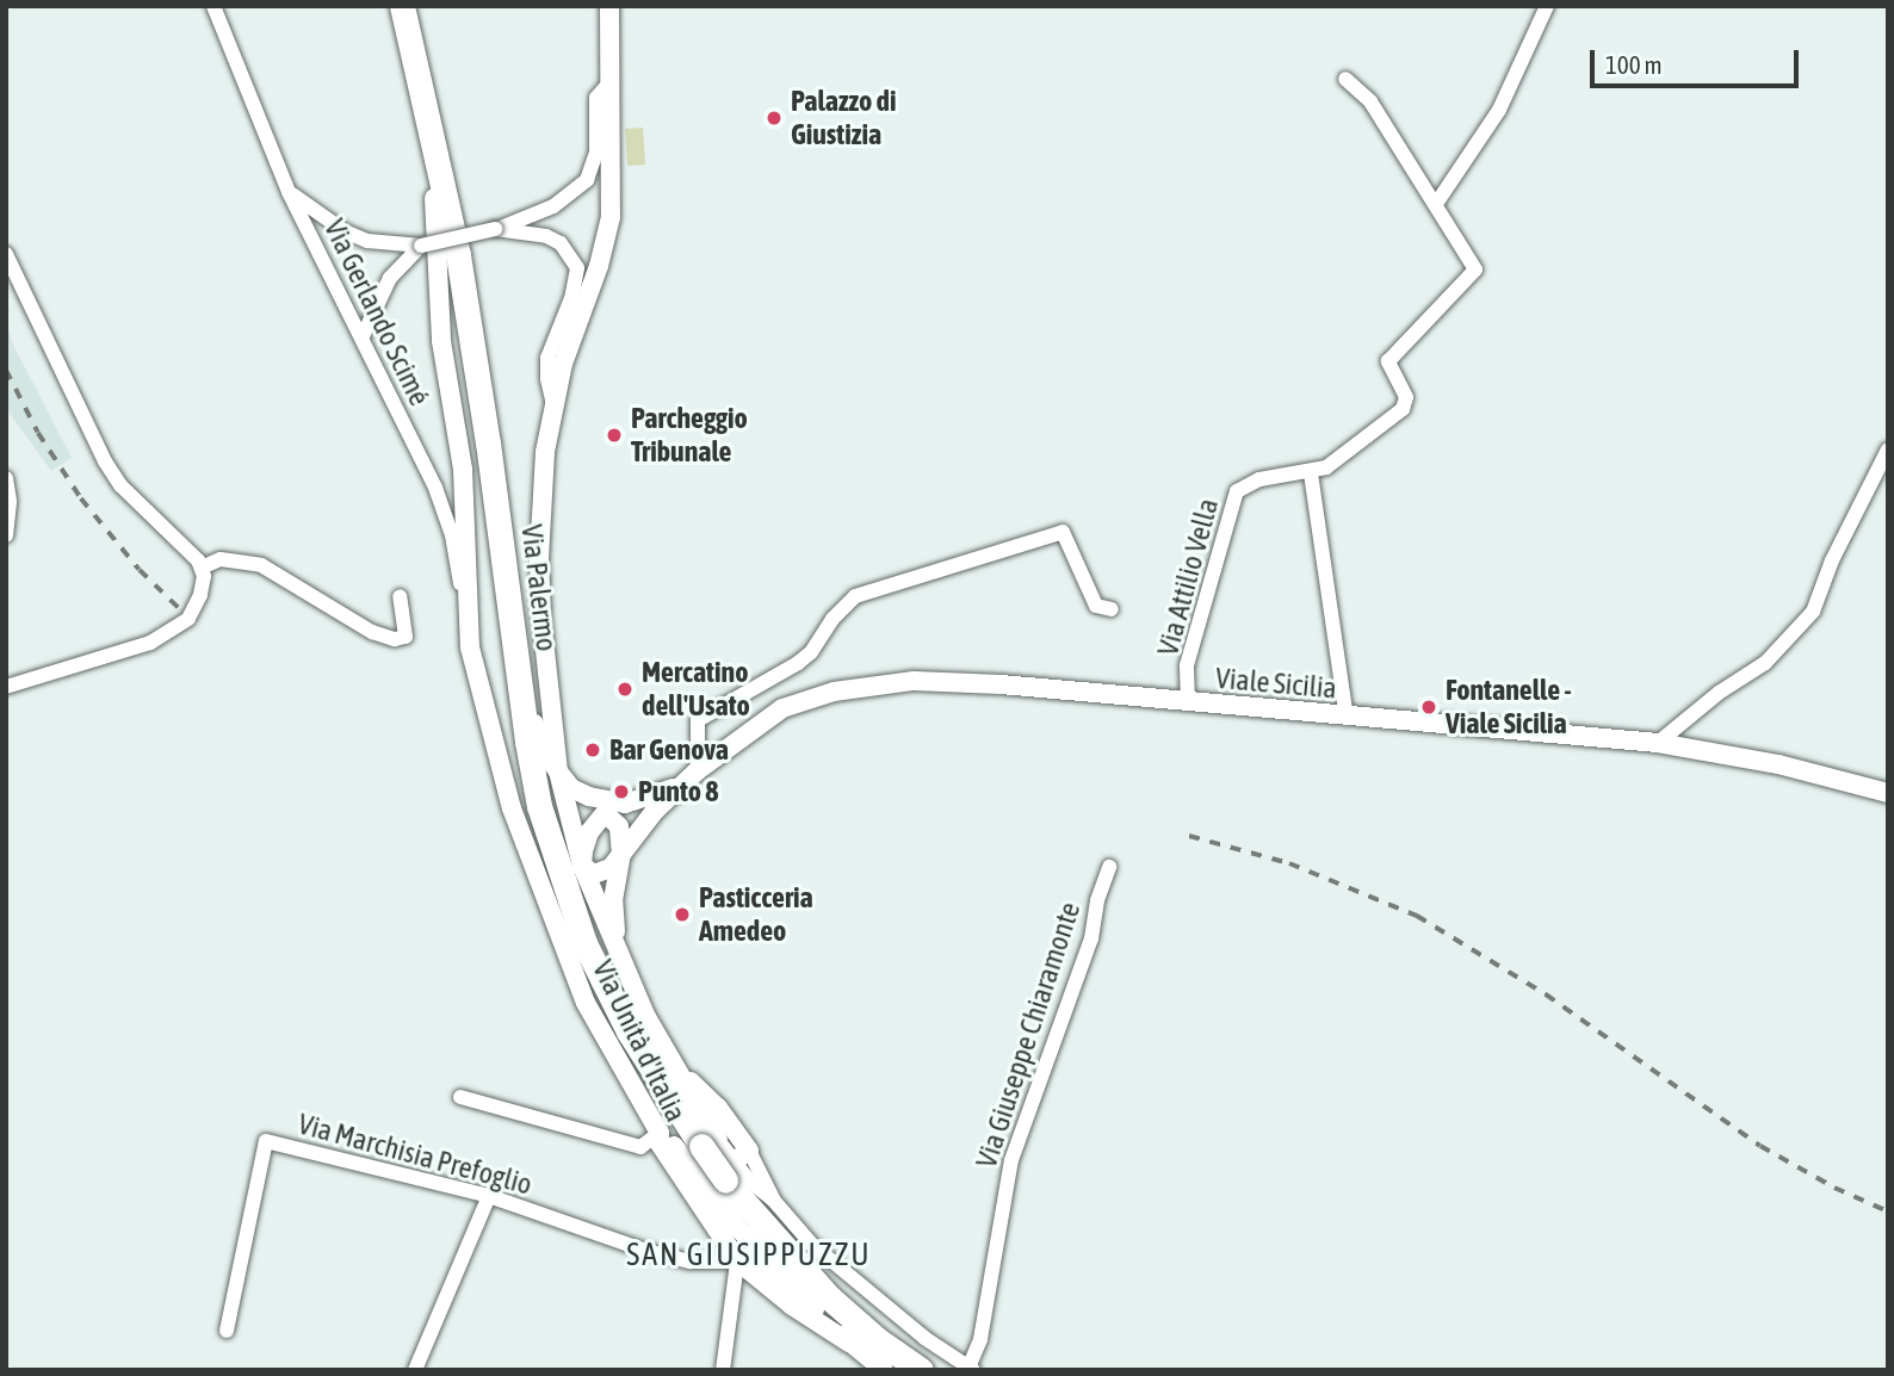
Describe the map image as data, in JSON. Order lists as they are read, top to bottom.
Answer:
{
  "streets": {
    "main road": ["Via Palermo"],
    "street": [
      "Via Gerlando Scimé",
      "Via Attilio Vella",
      "Viale Sicilia",
      "Via Giuseppe Chiaramonte",
      "Via Unità d'Italia",
      "Via Marchisia Prefoglio"
    ]
  },
  "crossings": [
    ["Via Gerlando Scimé", "Via Unità d'Italia"],
    ["Via Attilio Vella", "Viale Sicilia"],
    ["Via Palermo", "Via Unità d'Italia"],
    ["Via Unità d'Italia", "Via Marchisia Prefoglio"]
  ],
  "districts": ["SAN GIUSIPPUZZU"],
  "places": [
    "Palazzo di Giustizia",
    "Parcheggio Tribunale",
    "Mercatino dell'Usato",
    "Fontanelle - Viale Sicilia",
    "Bar Genova",
    "Punto 8",
    "Pasticceria Amedeo"
  ],
  "scale_bar": "100 m"
}
